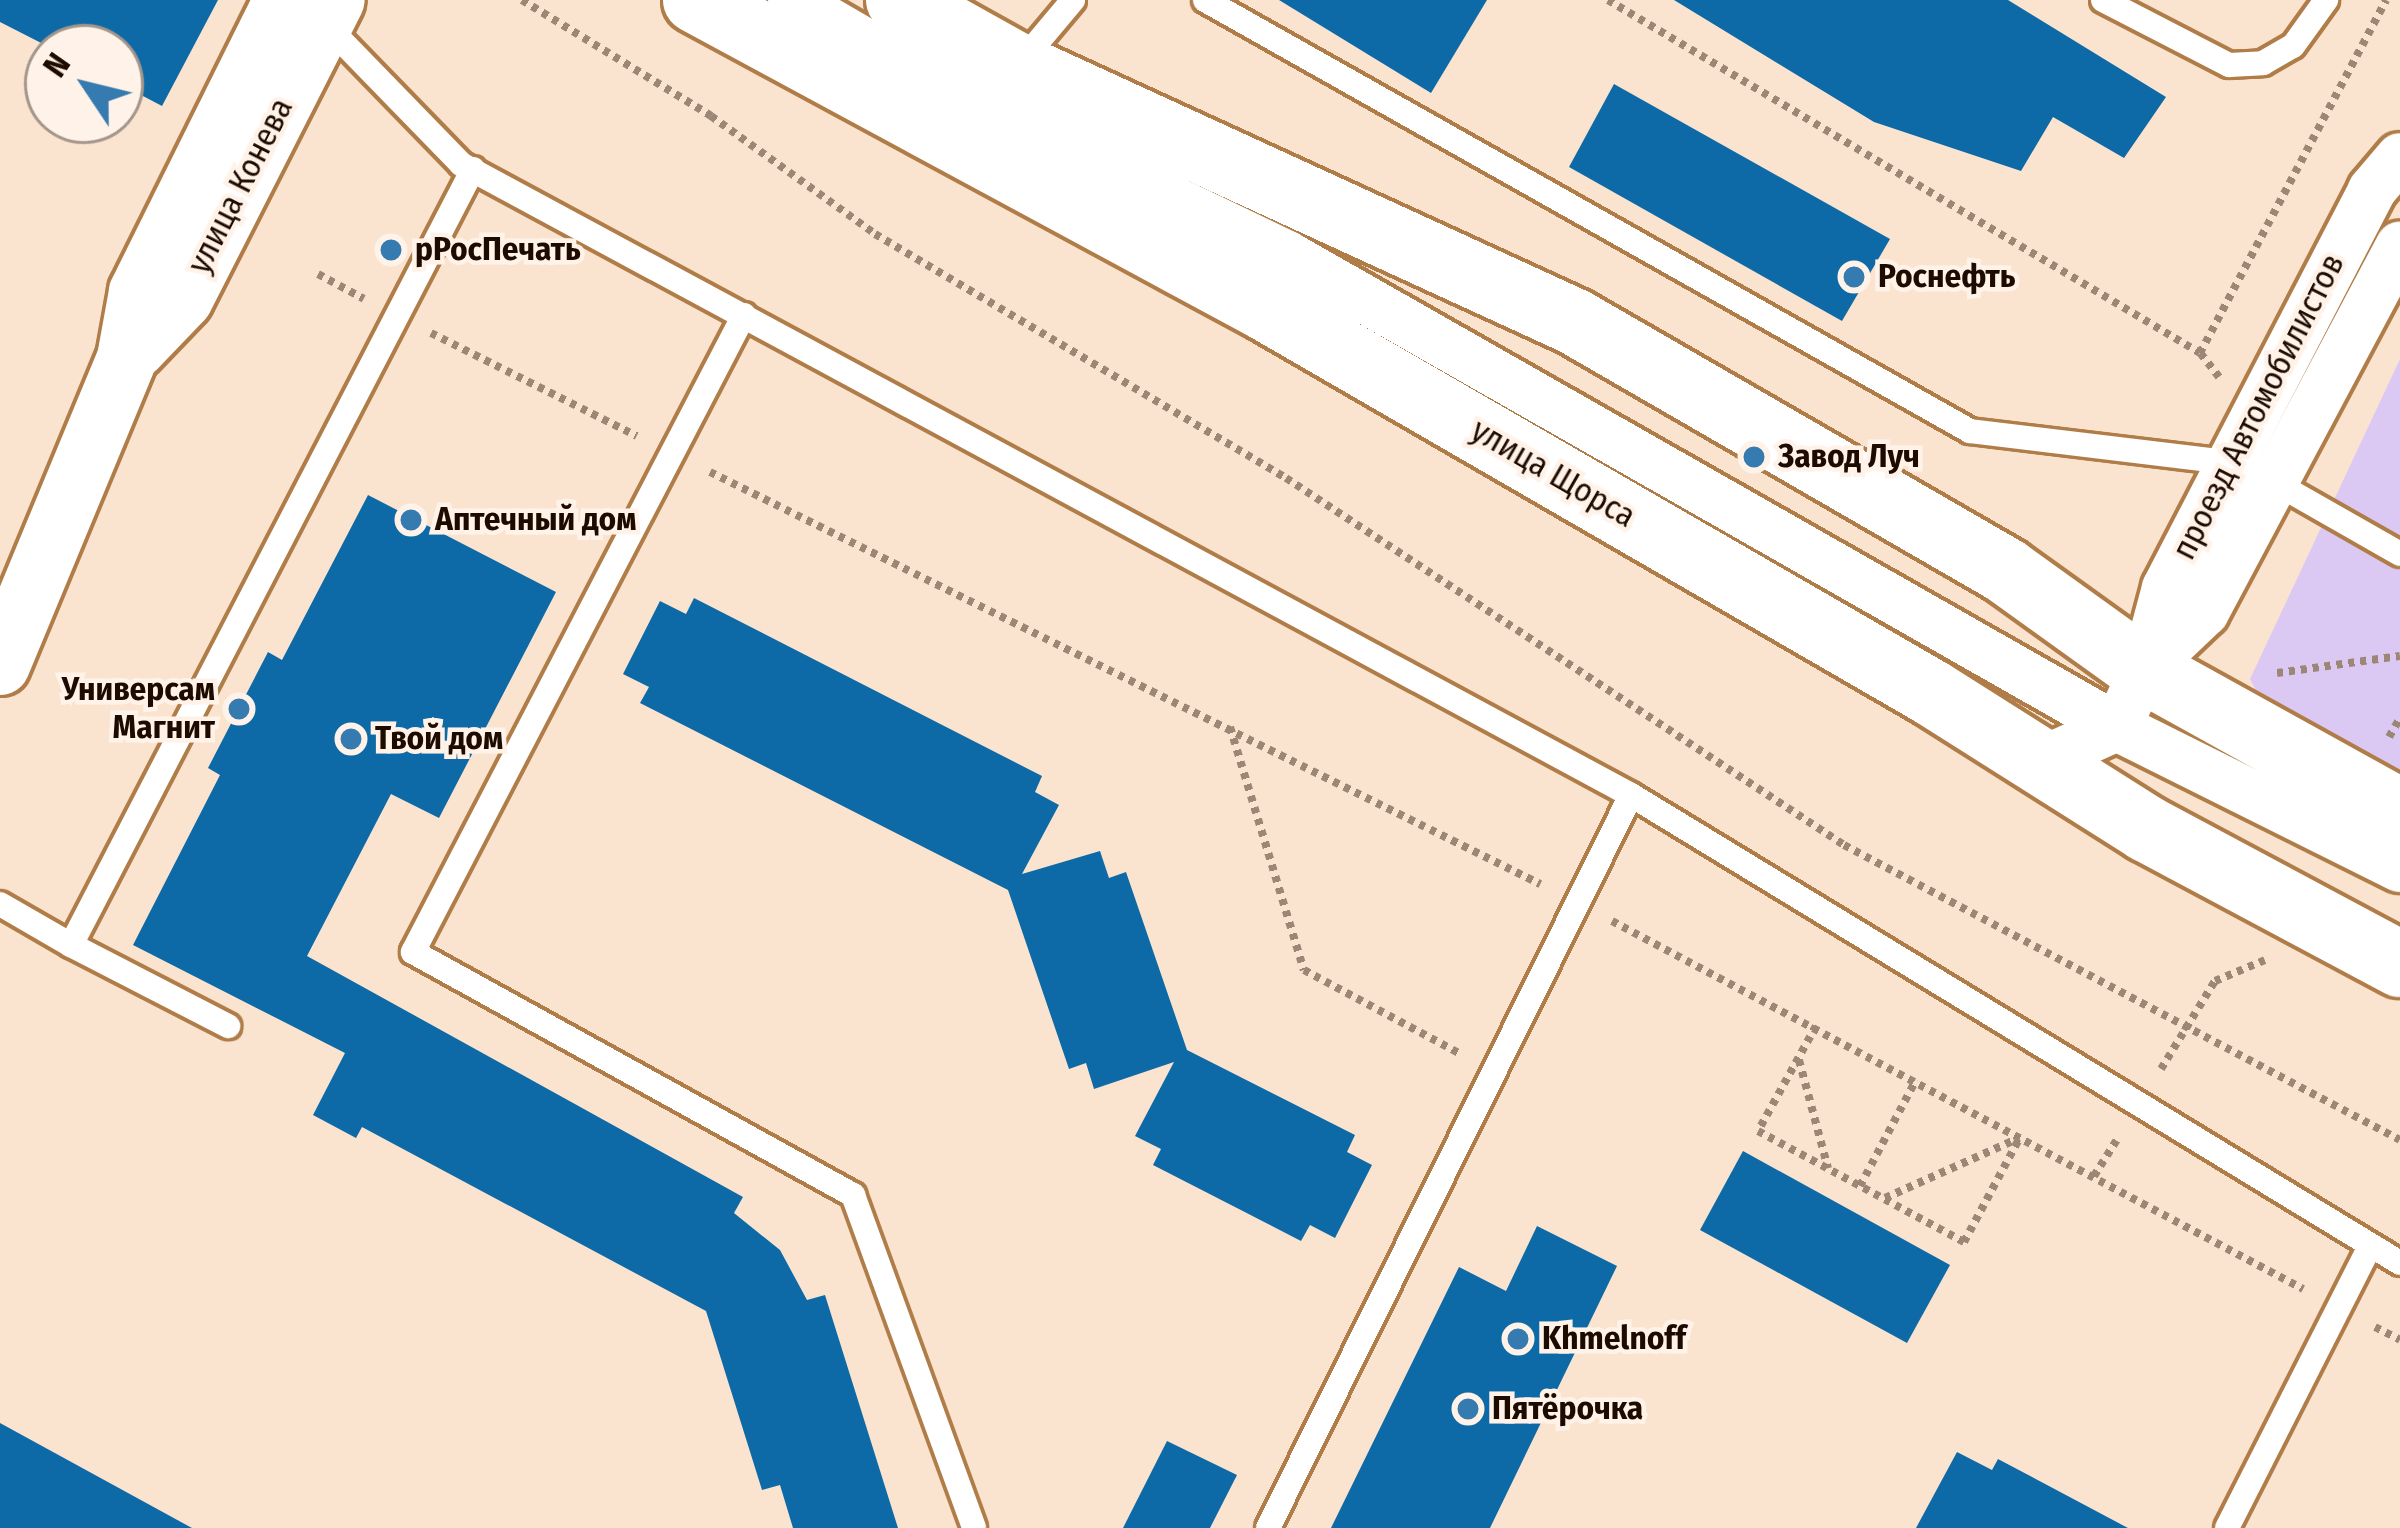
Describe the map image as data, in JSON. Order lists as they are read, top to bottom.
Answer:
{
  "streets": {
    "main road": ["улица Щорса"],
    "street": ["улица Конева", "проезд Автомобилистов"]
  },
  "crossings": [
    ["проезд Автомобилистов", "улица Щорса"]
  ],
  "places": [
    "рРосПечать",
    "Роснефть",
    "Завод Луч",
    "Аптечный дом",
    "Универсам Магнит",
    "Твой дом",
    "Khmelnoff",
    "Пятёрочка"
  ],
  "north": "top left"
}
